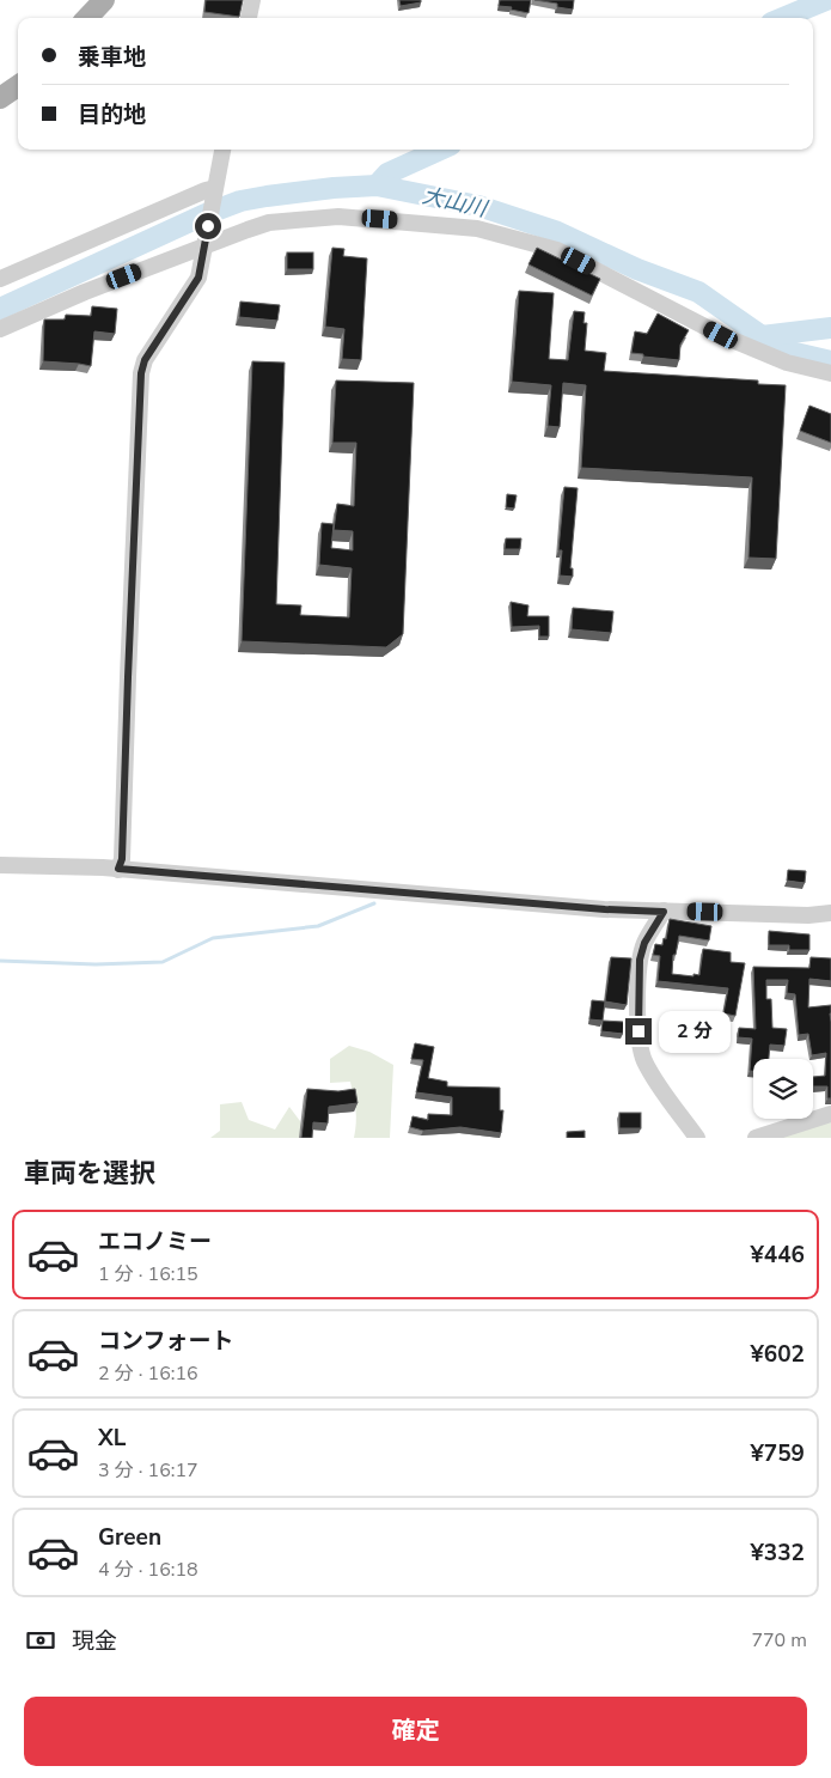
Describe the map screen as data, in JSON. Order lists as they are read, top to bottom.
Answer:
{
  "water": ["大山川"],
  "page": {
    "banner": ["乗車地", "目的地"],
    "bubble": "2 分",
    "heading": "車両を選択",
    "list": [
      {
        "name": "エコノミー",
        "note": "1 分 · 16:15",
        "value": "¥446"
      },
      {
        "name": "コンフォート",
        "note": "2 分 · 16:16",
        "value": "¥602"
      },
      {
        "name": "XL",
        "note": "3 分 · 16:17",
        "value": "¥759"
      },
      {
        "name": "Green",
        "note": "4 分 · 16:18",
        "value": "¥332"
      }
    ],
    "pay": ["現金", "770 m"],
    "buttons": "確定"
  }
}
